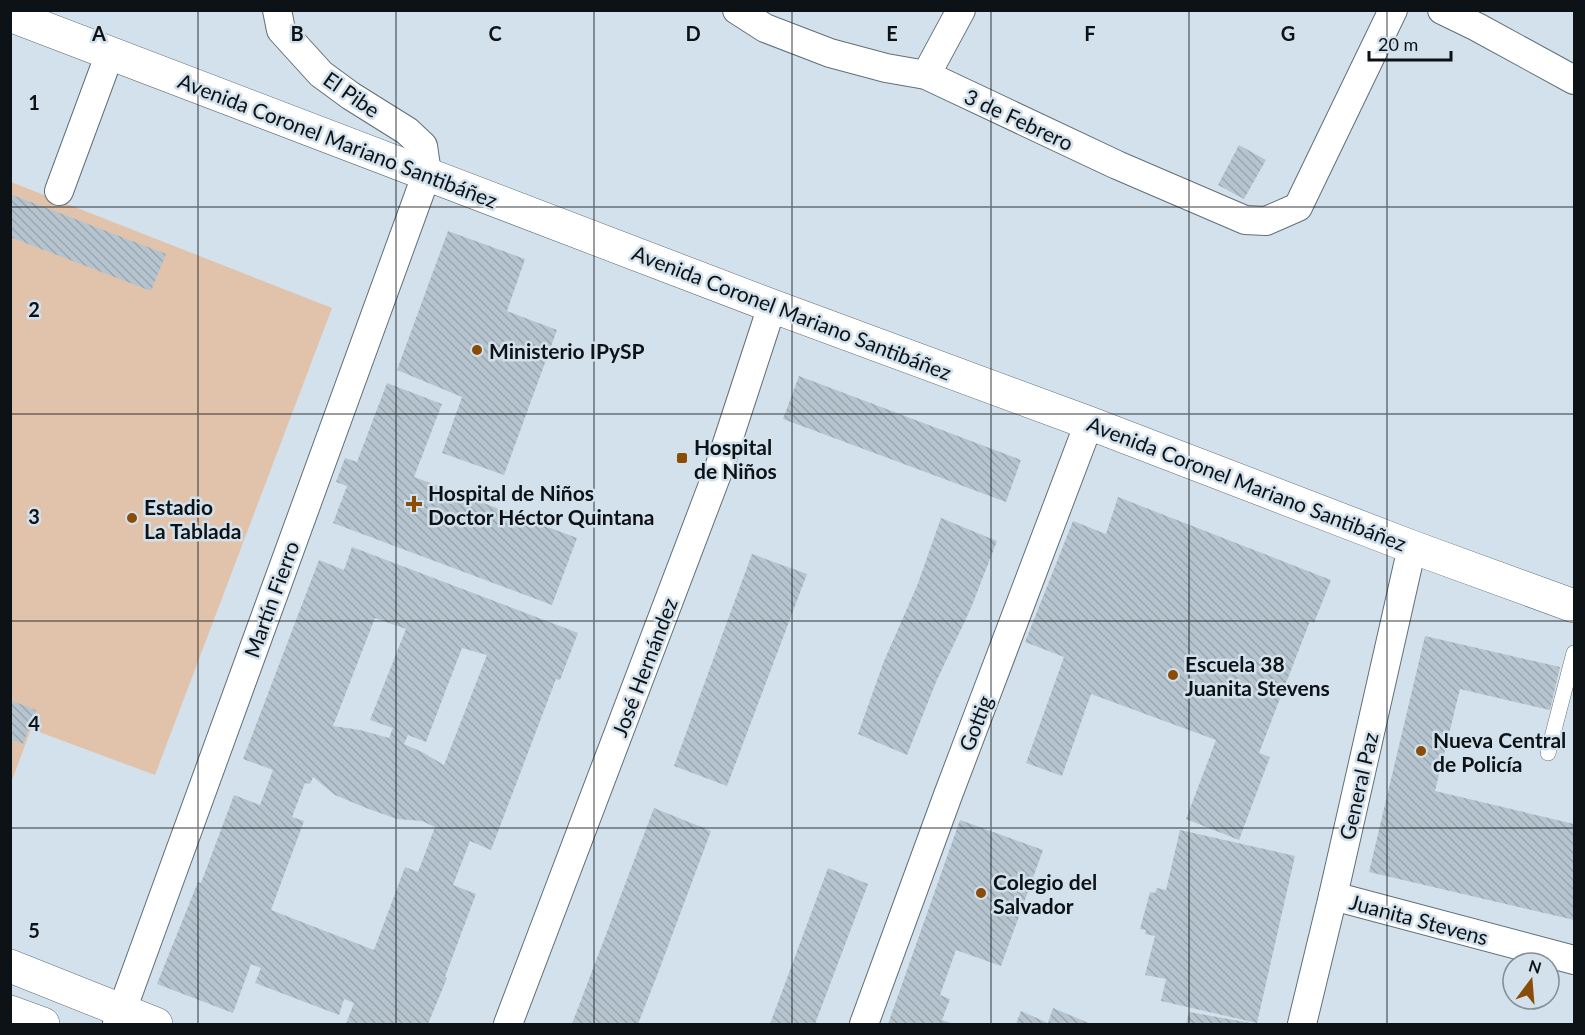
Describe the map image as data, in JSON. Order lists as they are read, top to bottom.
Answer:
{
  "streets": {
    "main road": ["Avenida Coronel Mariano Santibáñez"],
    "street": [
      "El Pibe",
      "3 de Febrero",
      "Martín Fierro",
      "José Hernández",
      "Gottig",
      "General Paz",
      "Juanita Stevens"
    ]
  },
  "crossings": [
    ["El Pibe", "Avenida Coronel Mariano Santibáñez"],
    ["El Pibe", "Martín Fierro"],
    ["Avenida Coronel Mariano Santibáñez", "Martín Fierro"],
    ["Avenida Coronel Mariano Santibáñez", "José Hernández"],
    ["Avenida Coronel Mariano Santibáñez", "Gottig"],
    ["Avenida Coronel Mariano Santibáñez", "General Paz"],
    ["General Paz", "Juanita Stevens"]
  ],
  "places": {
    "other": [
      "Ministerio IPySP",
      "Estadio La Tablada",
      "Escuela 38 Juanita Stevens",
      "Nueva Central de Policía",
      "Colegio del Salvador"
    ],
    "transit": ["Hospital de Niños"],
    "health": ["Hospital de Niños Doctor Héctor Quintana"]
  },
  "scale_bar": "20 m",
  "north": "top",
  "grid": {
    "columns": [
      "A",
      "B",
      "C",
      "D",
      "E",
      "F",
      "G"
    ],
    "rows": [
      "1",
      "2",
      "3",
      "4",
      "5"
    ]
  }
}
